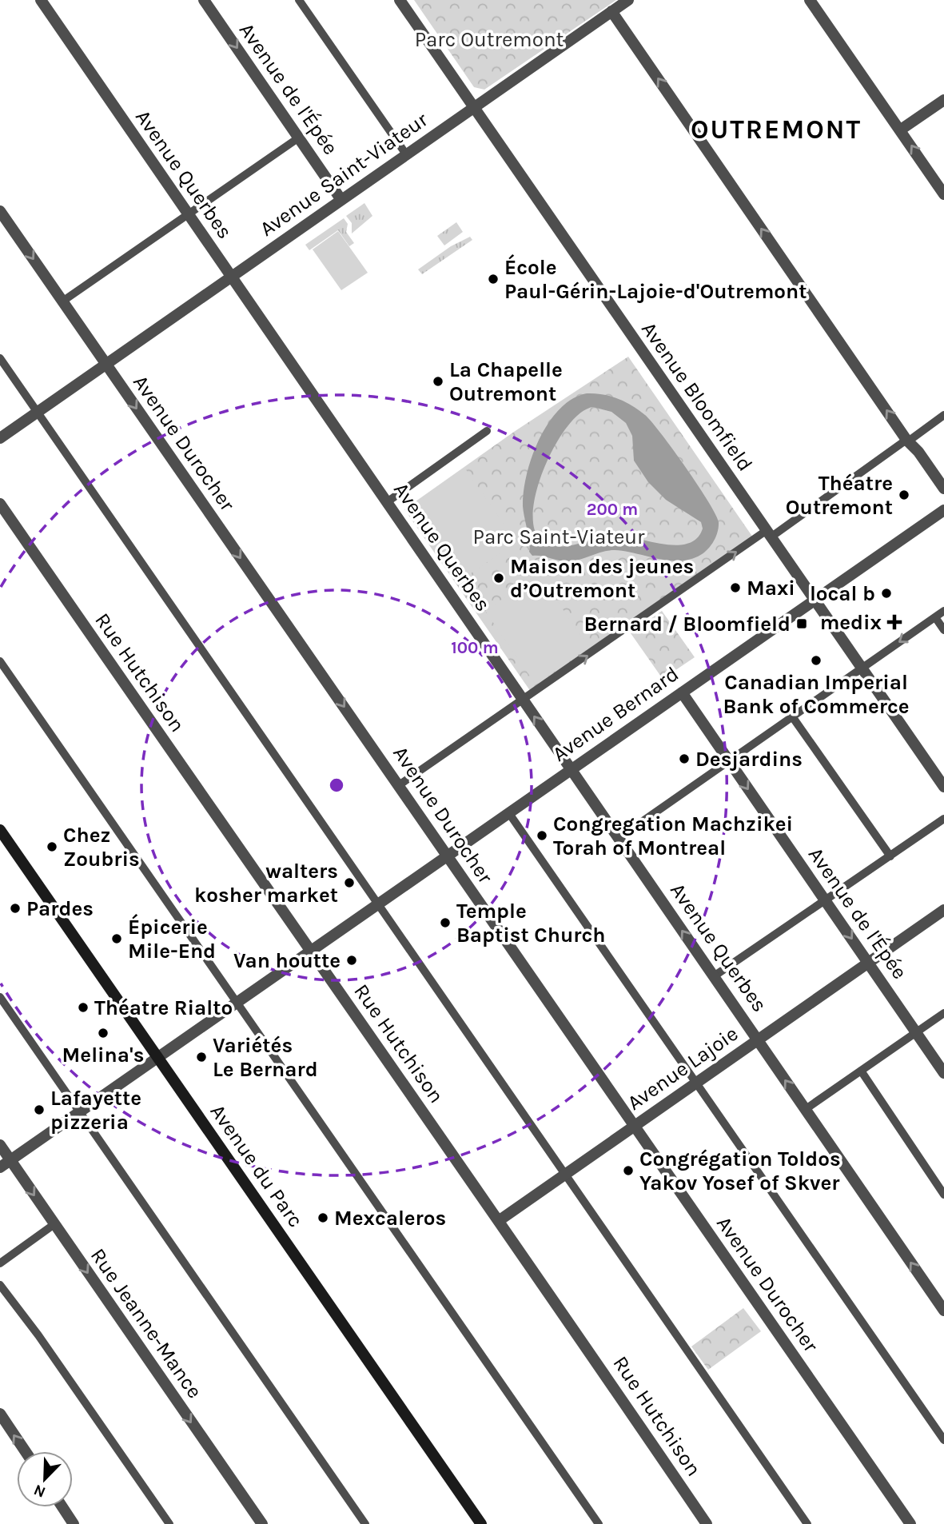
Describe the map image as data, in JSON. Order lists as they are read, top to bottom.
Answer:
{
  "streets": {
    "main road": ["Avenue du Parc"],
    "street": [
      "Avenue de l'Épée",
      "Avenue Querbes",
      "Avenue Saint-Viateur",
      "Avenue Bloomfield",
      "Avenue Durocher",
      "Rue Hutchison",
      "Avenue Bernard",
      "Avenue Lajoie",
      "Rue Jeanne-Mance"
    ]
  },
  "crossings": [
    ["Avenue de l'Épée", "Avenue Saint-Viateur"],
    ["Avenue de l'Épée", "Avenue Bernard"],
    ["Avenue de l'Épée", "Avenue Lajoie"],
    ["Avenue Querbes", "Avenue Saint-Viateur"],
    ["Avenue Querbes", "Avenue Bernard"],
    ["Avenue Querbes", "Avenue Lajoie"],
    ["Avenue Saint-Viateur", "Avenue Bloomfield"],
    ["Avenue Saint-Viateur", "Avenue Durocher"],
    ["Avenue Bloomfield", "Avenue Bernard"],
    ["Avenue Durocher", "Avenue Bernard"],
    ["Avenue Durocher", "Avenue Lajoie"],
    ["Rue Hutchison", "Avenue Bernard"],
    ["Rue Hutchison", "Avenue Lajoie"],
    ["Avenue Bernard", "Avenue du Parc"],
    ["Avenue Bernard", "Rue Jeanne-Mance"]
  ],
  "one_way": [
    "Avenue de l'Épée",
    "Avenue Querbes",
    "Avenue Durocher",
    "Rue Jeanne-Mance"
  ],
  "districts": ["OUTREMONT"],
  "parks": ["Parc Outremont", "Parc Saint-Viateur"],
  "places": {
    "other": [
      "École Paul-Gérin-Lajoie-d'Outremont",
      "La Chapelle Outremont",
      "Théatre Outremont",
      "Maison des jeunes d’Outremont",
      "Maxi",
      "local b",
      "Canadian Imperial Bank of Commerce",
      "Desjardins",
      "Congregation Machzikei Torah of Montreal",
      "Chez Zoubris",
      "walters kosher market",
      "Pardes",
      "Temple Baptist Church",
      "Épicerie Mile-End",
      "Van houtte",
      "Théatre Rialto",
      "Melina's",
      "Variétés Le Bernard",
      "Lafayette pizzeria",
      "Congrégation Toldos Yakov Yosef of Skver",
      "Mexcaleros"
    ],
    "health": ["medix"],
    "transit": ["Bernard / Bloomfield"]
  },
  "north": "bottom left",
  "rings": ["200 m", "100 m"]
}
